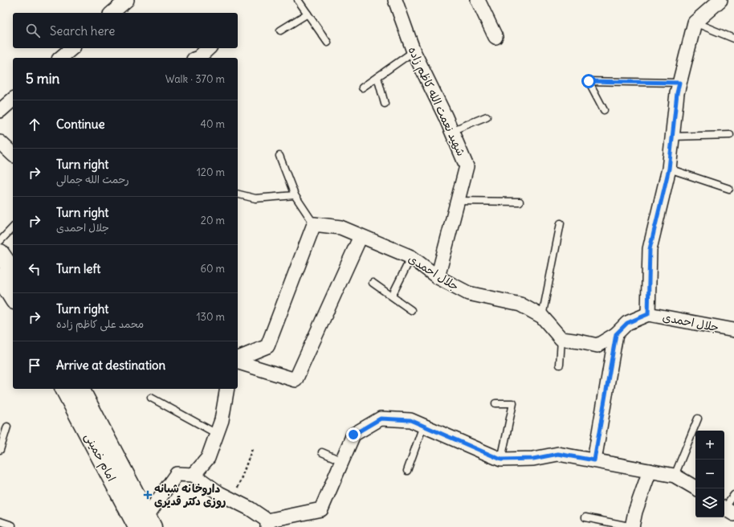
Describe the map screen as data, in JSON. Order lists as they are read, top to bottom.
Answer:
{
  "streets": {
    "main road": ["امام خمینی"],
    "street": ["شهید نعمت الله کاظم زاده", "جلال احمدی"]
  },
  "crossings": [
    ["شهید نعمت الله کاظم زاده", "جلال احمدی"]
  ],
  "places": {
    "health": ["داروخانه شبانه روزی دکتر قدیری"]
  },
  "page": {
    "search": "Search here",
    "heading": ["5 min", "Walk · 370 m"],
    "list": [
      ["Continue", "40 m"],
      ["Turn right", "رحمت الله جمالی", "120 m"],
      ["Turn right", "جلال احمدی", "20 m"],
      ["Turn left", "60 m"],
      ["Turn right", "محمد علی کاظم زاده", "130 m"],
      "Arrive at destination"
    ],
    "map_buttons": ["+", "−"]
  }
}
